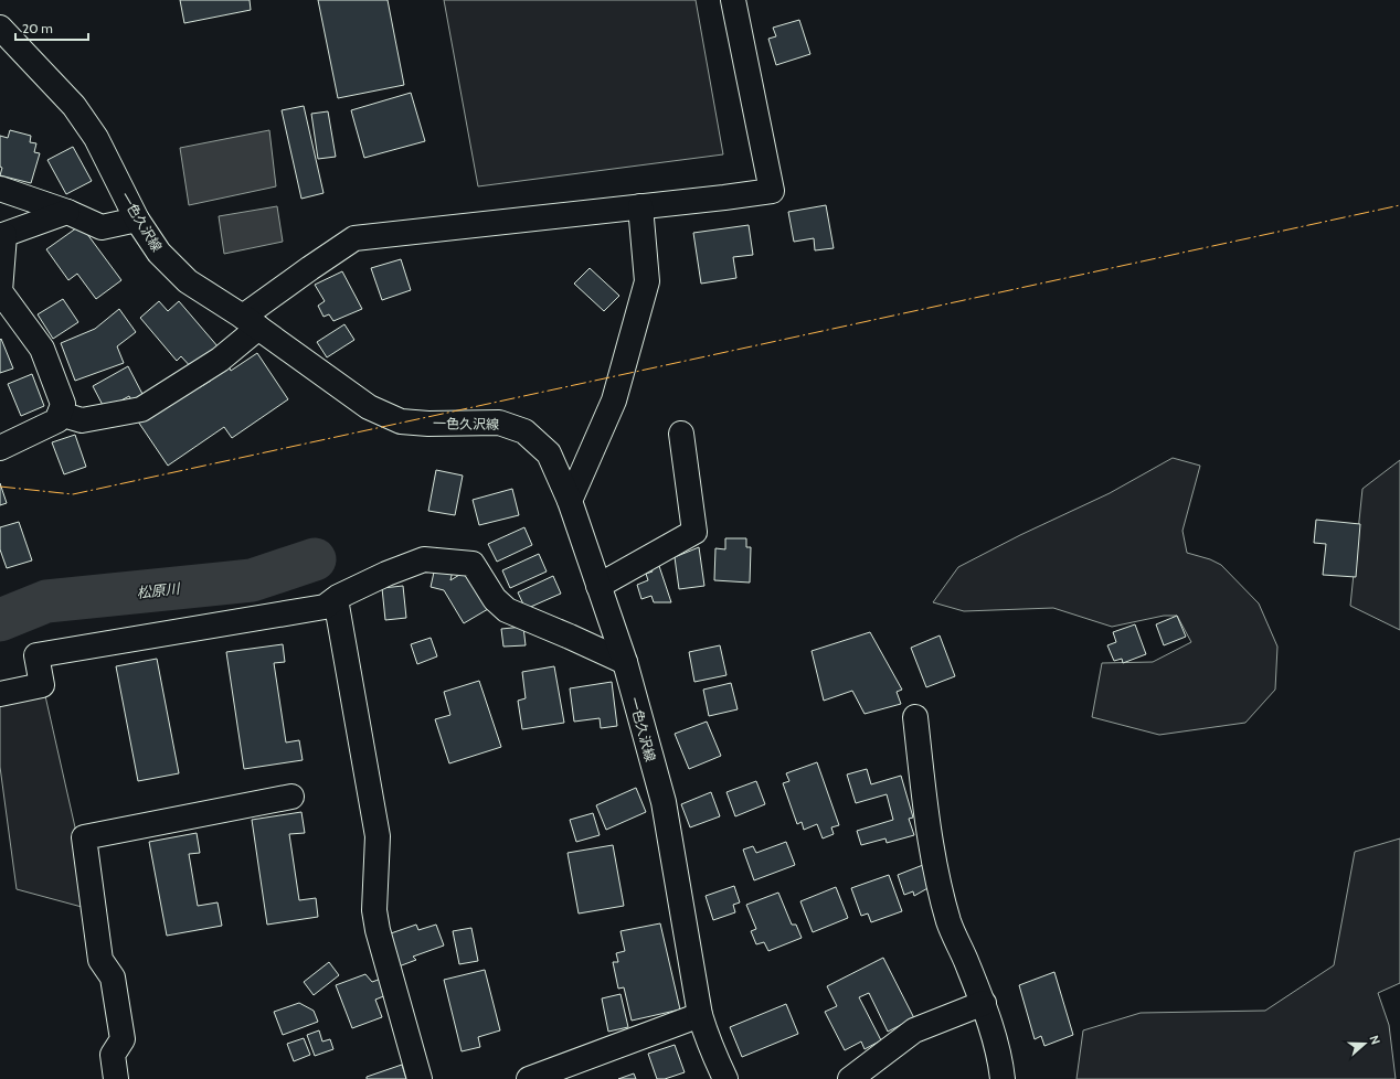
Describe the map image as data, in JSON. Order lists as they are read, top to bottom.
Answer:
{
  "streets": {
    "street": ["一色久沢線"]
  },
  "water": ["松原川"],
  "scale_bar": "20 m",
  "north": "right"
}
